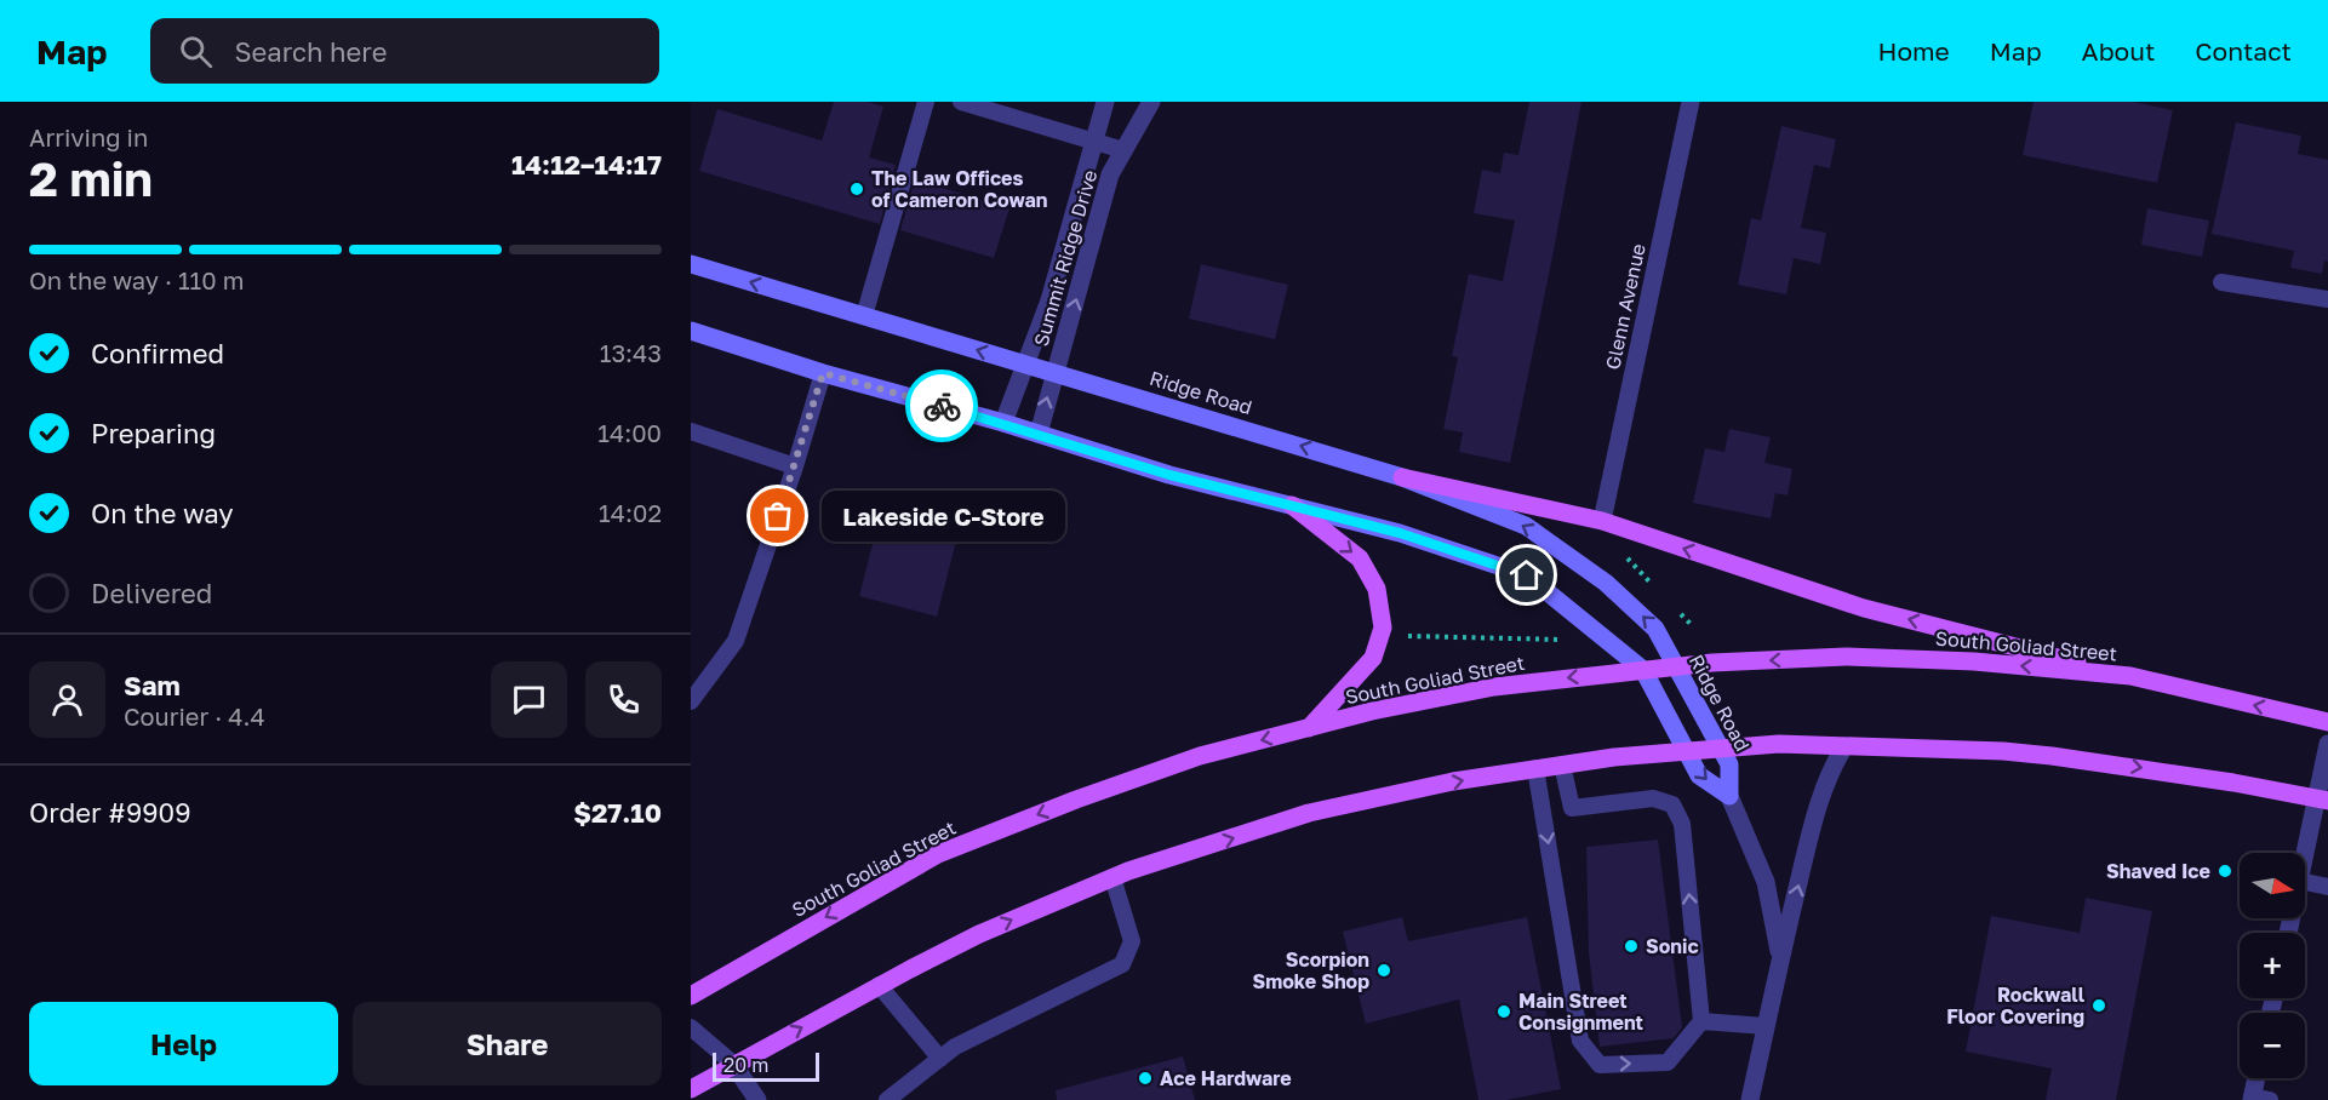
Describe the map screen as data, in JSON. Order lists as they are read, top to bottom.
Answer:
{
  "streets": {
    "main road": ["Ridge Road", "South Goliad Street"],
    "street": ["Summit Ridge Drive", "Glenn Avenue"]
  },
  "crossings": [
    ["Summit Ridge Drive", "Ridge Road"],
    ["Ridge Road", "South Goliad Street"]
  ],
  "places": [
    "The Law Offices of Cameron Cowan",
    "Lakeside C-Store",
    "Shaved Ice",
    "Sonic",
    "Scorpion Smoke Shop",
    "Rockwall Floor Covering",
    "Main Street Consignment",
    "Ace Hardware"
  ],
  "scale_bar": "20 m",
  "north": "right",
  "page": {
    "header": "Map",
    "search": "Search here",
    "nav": [
      "Home",
      "Map",
      "About",
      "Contact"
    ],
    "heading": ["2 min", "Arriving in", "14:12–14:17"],
    "panel": [
      "Sam",
      "Courier · 4.4",
      "Order #9909",
      "$27.10"
    ],
    "bar": "On the way · 110 m",
    "list": [
      ["Confirmed", "13:43"],
      ["Preparing", "14:00"],
      ["On the way", "14:02"],
      "Delivered"
    ],
    "bubble": "Lakeside C-Store",
    "map_buttons": ["+", "−"],
    "buttons": ["Help", "Share"],
    "scale": "20 m"
  }
}
